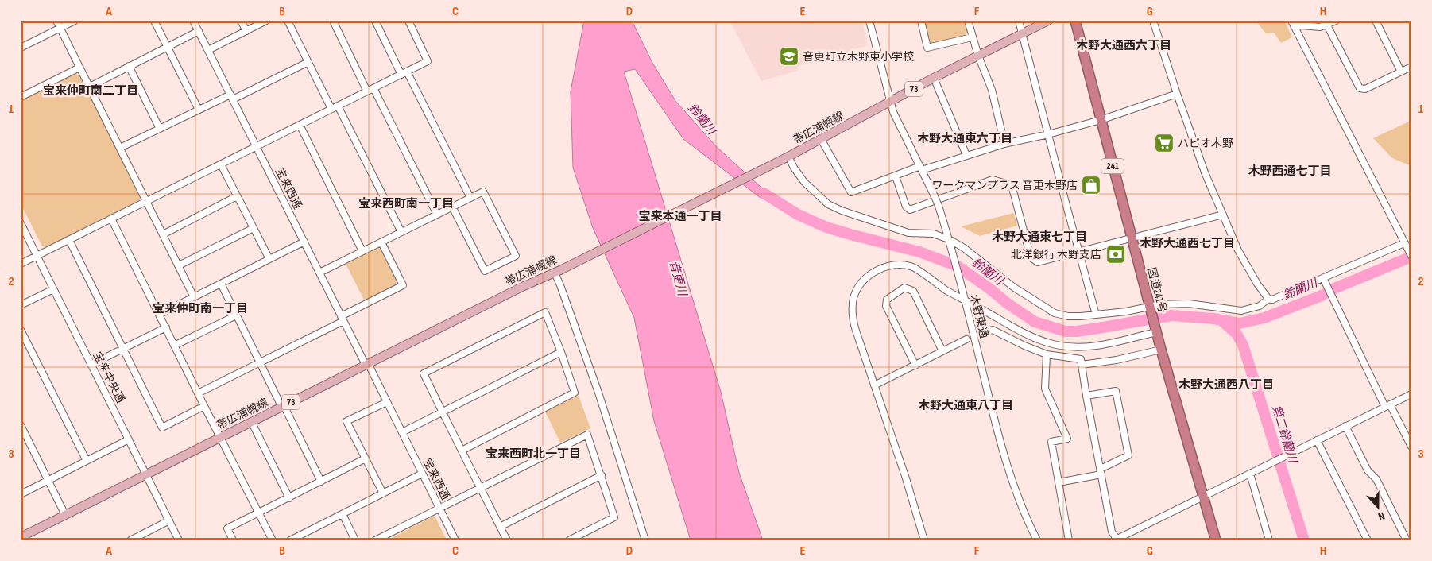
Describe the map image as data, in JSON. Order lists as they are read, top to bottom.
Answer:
{
  "streets": {
    "highway": ["241", "国道241号"],
    "main road": ["73", "帯広浦幌線"],
    "street": ["宝来西通", "木野東通", "宝来中央通"]
  },
  "crossings": [
    ["帯広浦幌線", "宝来西通"],
    ["帯広浦幌線", "木野東通"],
    ["帯広浦幌線", "宝来中央通"]
  ],
  "districts": [
    "木野大通西六丁目",
    "宝来仲町南二丁目",
    "木野大通東六丁目",
    "木野西通七丁目",
    "宝来西町南一丁目",
    "宝来本通一丁目",
    "木野大通東七丁目",
    "木野大通西七丁目",
    "宝来仲町南一丁目",
    "木野大通西八丁目",
    "木野大通東八丁目",
    "宝来西町北一丁目"
  ],
  "water": ["鈴蘭川", "音更川", "第二鈴蘭川"],
  "places": {
    "school or university": ["音更町立木野東小学校"],
    "supermarket": ["ハピオ木野"],
    "shop": ["ワークマンプラス 音更木野店"],
    "bank": ["北洋銀行 木野支店"]
  },
  "north": "bottom",
  "grid": {
    "columns": [
      "A",
      "B",
      "C",
      "D",
      "E",
      "F",
      "G",
      "H"
    ],
    "rows": ["1", "2", "3"]
  }
}
